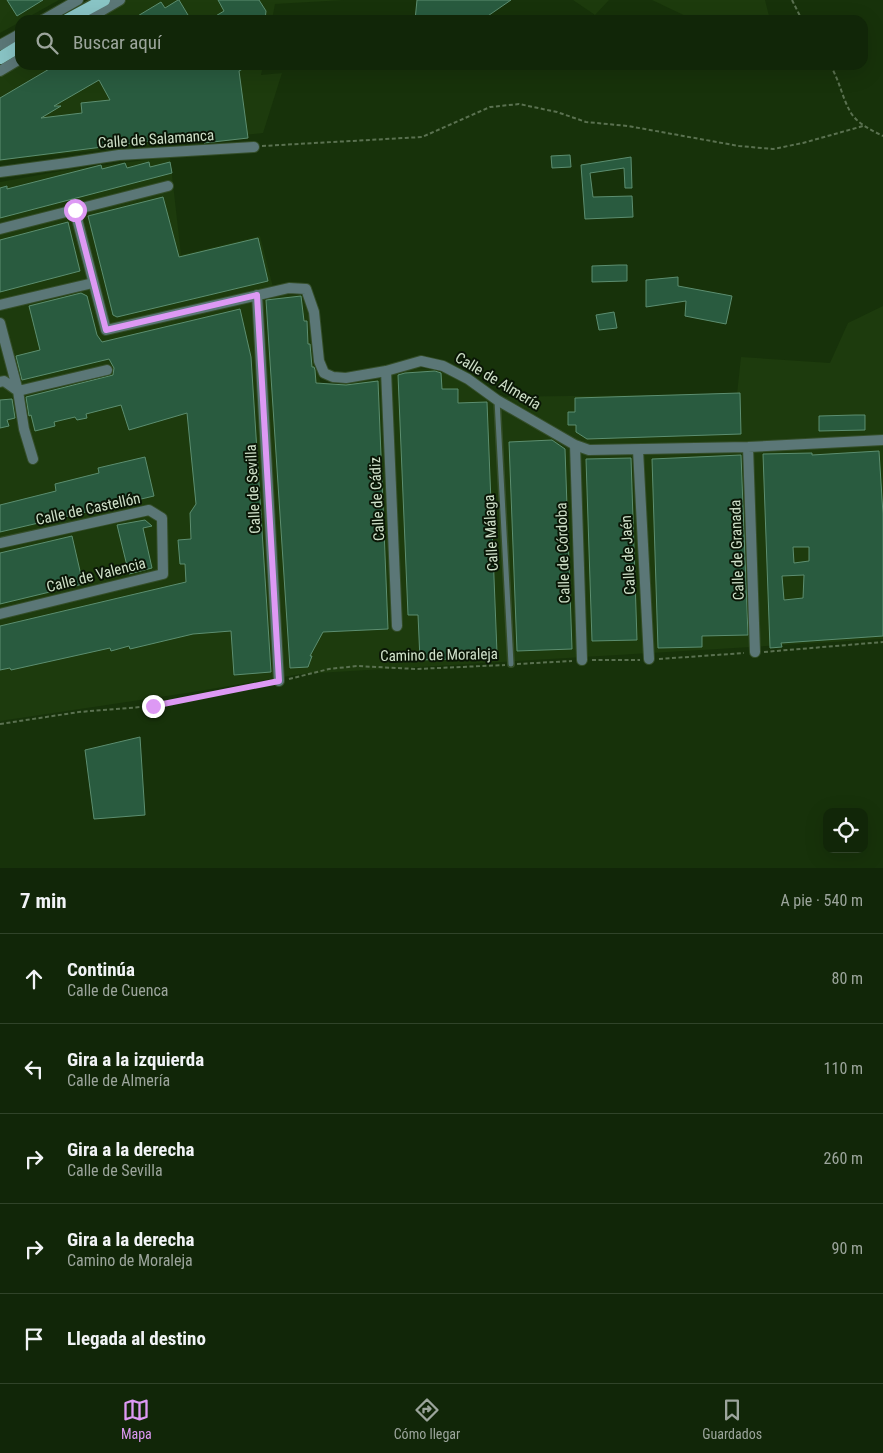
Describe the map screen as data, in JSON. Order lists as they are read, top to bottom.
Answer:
{
  "streets": {
    "street": [
      "Calle de Salamanca",
      "Calle de Almería",
      "Calle de Sevilla",
      "Calle de Cádiz",
      "Calle de Castellón",
      "Calle de Granada",
      "Calle de Córdoba",
      "Calle de Jaén",
      "Calle de Valencia"
    ],
    "lane": ["Calle Málaga"],
    "path": ["Camino de Moraleja"]
  },
  "crossings": [
    ["Calle de Almería", "Calle de Sevilla"],
    ["Calle de Almería", "Calle de Cádiz"],
    ["Calle de Almería", "Calle Málaga"],
    ["Calle de Almería", "Calle de Granada"],
    ["Calle de Almería", "Calle de Córdoba"],
    ["Calle de Almería", "Calle de Jaén"],
    ["Calle de Sevilla", "Camino de Moraleja"],
    ["Calle de Castellón", "Calle de Valencia"],
    ["Calle Málaga", "Camino de Moraleja"],
    ["Calle de Granada", "Camino de Moraleja"],
    ["Calle de Córdoba", "Camino de Moraleja"],
    ["Calle de Jaén", "Camino de Moraleja"]
  ],
  "page": {
    "search": "Buscar aquí",
    "heading": ["7 min", "A pie · 540 m"],
    "list": [
      ["Continúa", "Calle de Cuenca", "80 m"],
      ["Gira a la izquierda", "Calle de Almería", "110 m"],
      ["Gira a la derecha", "Calle de Sevilla", "260 m"],
      ["Gira a la derecha", "Camino de Moraleja", "90 m"],
      "Llegada al destino"
    ],
    "nav": ["Mapa", "Cómo llegar", "Guardados"]
  }
}
